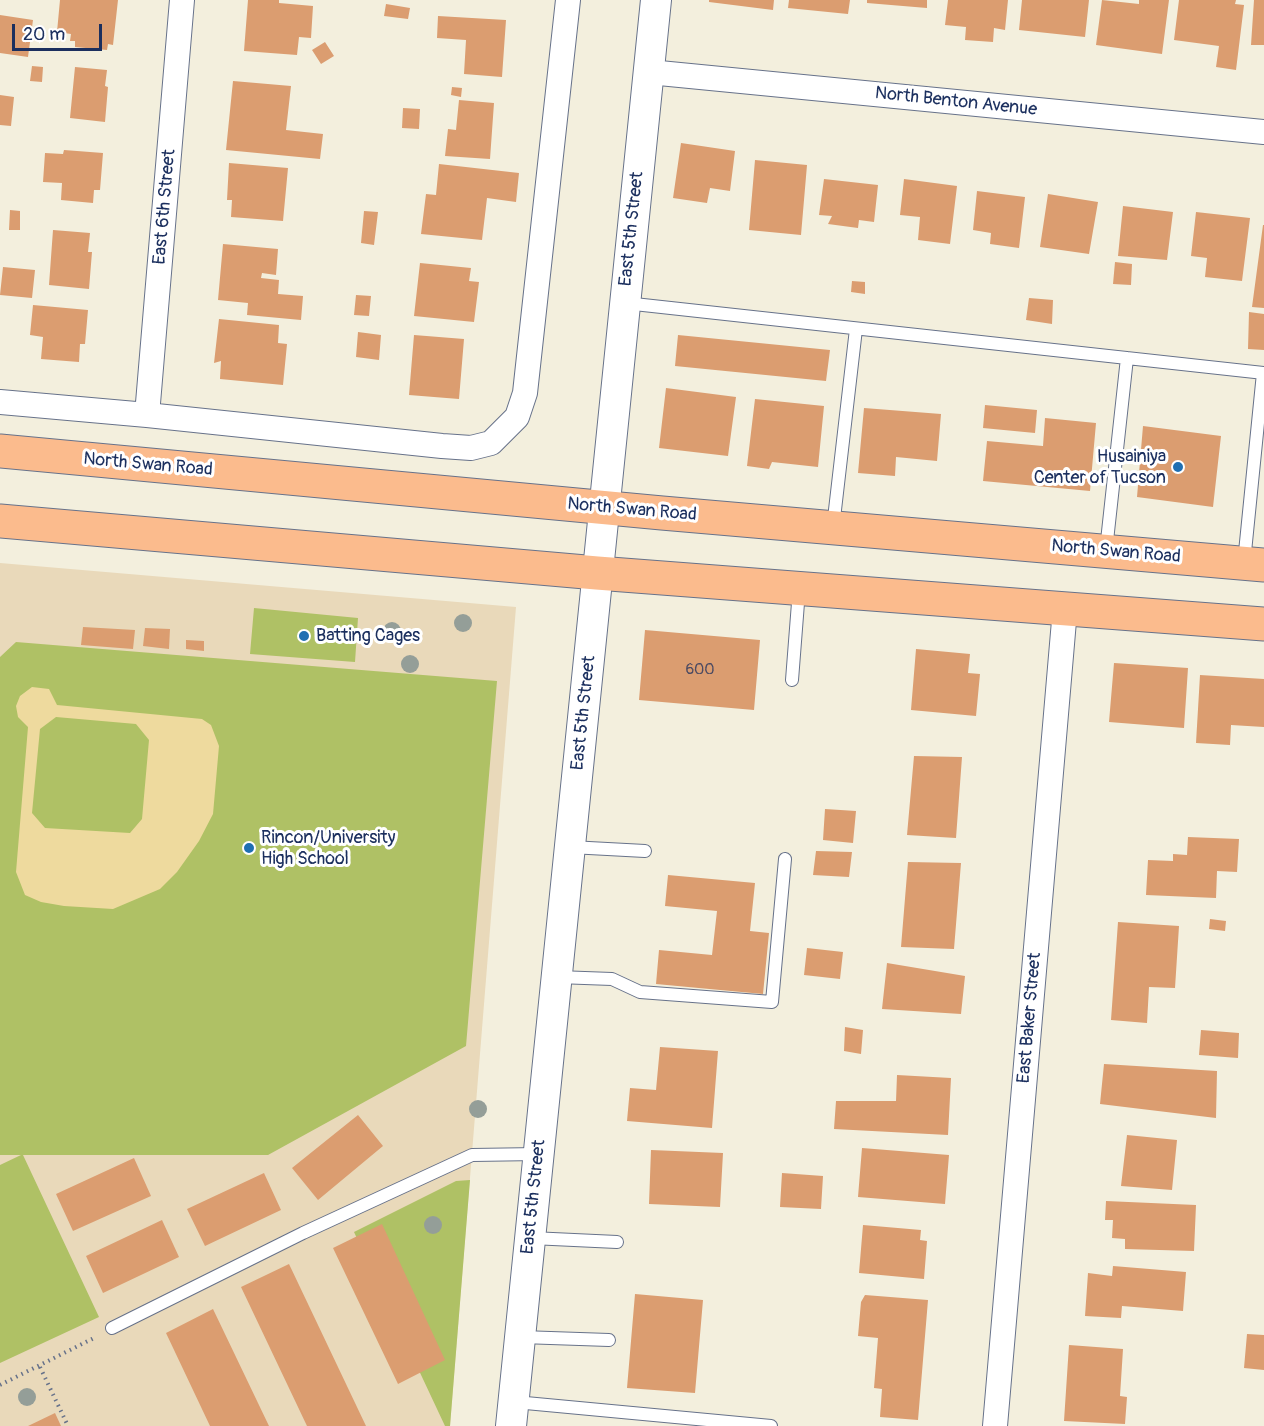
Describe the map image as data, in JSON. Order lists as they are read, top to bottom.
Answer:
{
  "streets": {
    "main road": ["North Swan Road"],
    "street": [
      "North Benton Avenue",
      "East 6th Street",
      "East 5th Street",
      "East Baker Street"
    ]
  },
  "crossings": [
    ["North Benton Avenue", "East 5th Street"],
    ["East 5th Street", "North Swan Road"]
  ],
  "places": ["Husainiya Center of Tucson", "Batting Cages", "Rincon/University High School"],
  "house_numbers": ["600"],
  "scale_bar": "20 m"
}
